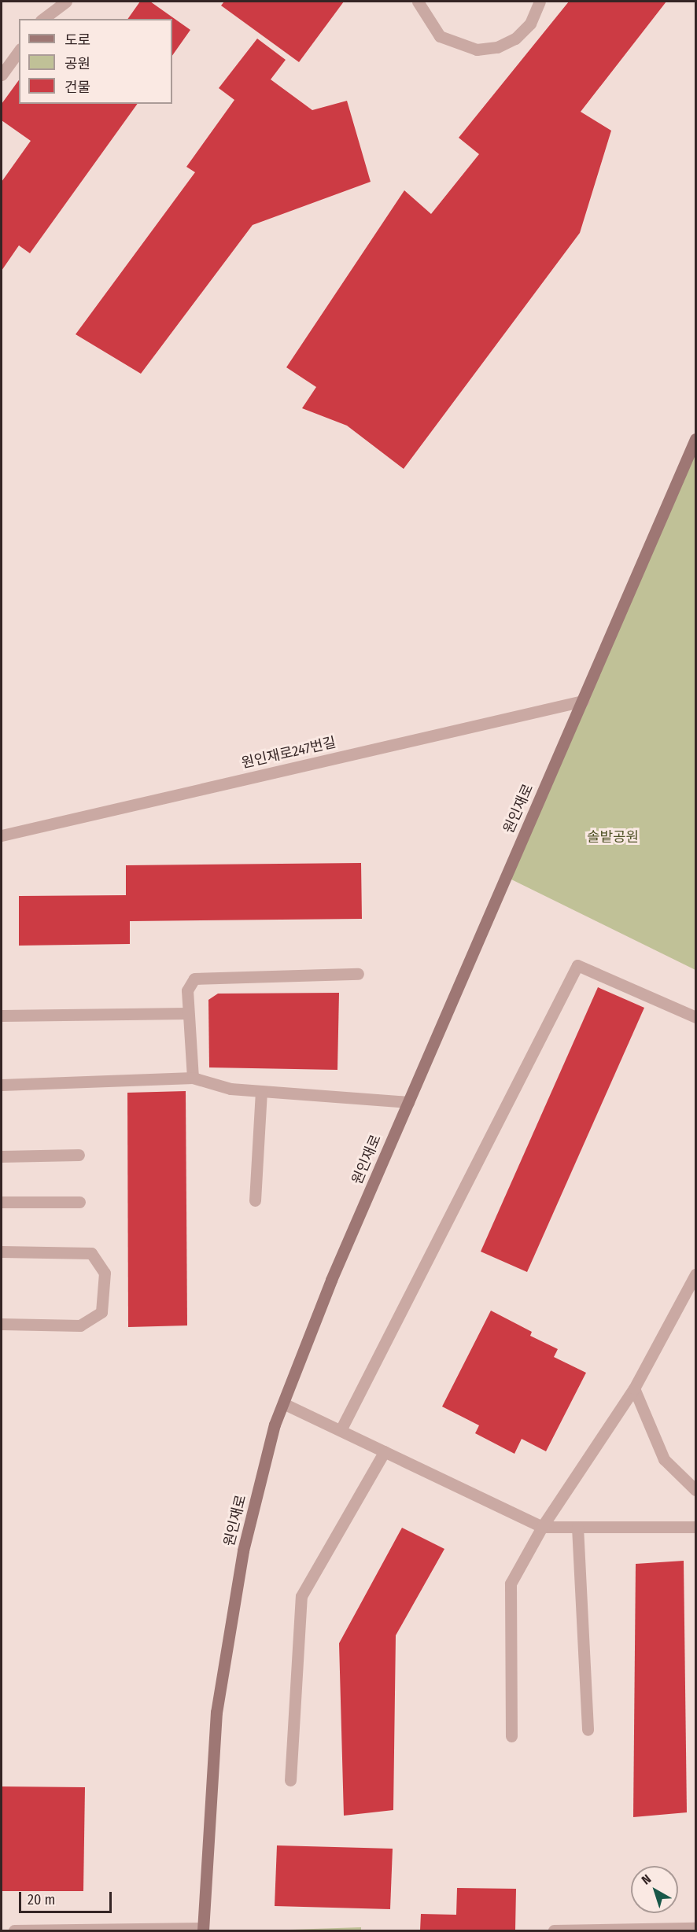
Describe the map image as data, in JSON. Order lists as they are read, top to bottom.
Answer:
{
  "streets": {
    "main road": ["원인재로"],
    "street": ["원인재로247번길"]
  },
  "crossings": [
    ["원인재로247번길", "원인재로"]
  ],
  "parks": ["솔밭공원"],
  "legend": ["도로", "공원", "건물"],
  "scale_bar": "20 m",
  "north": "top left"
}
